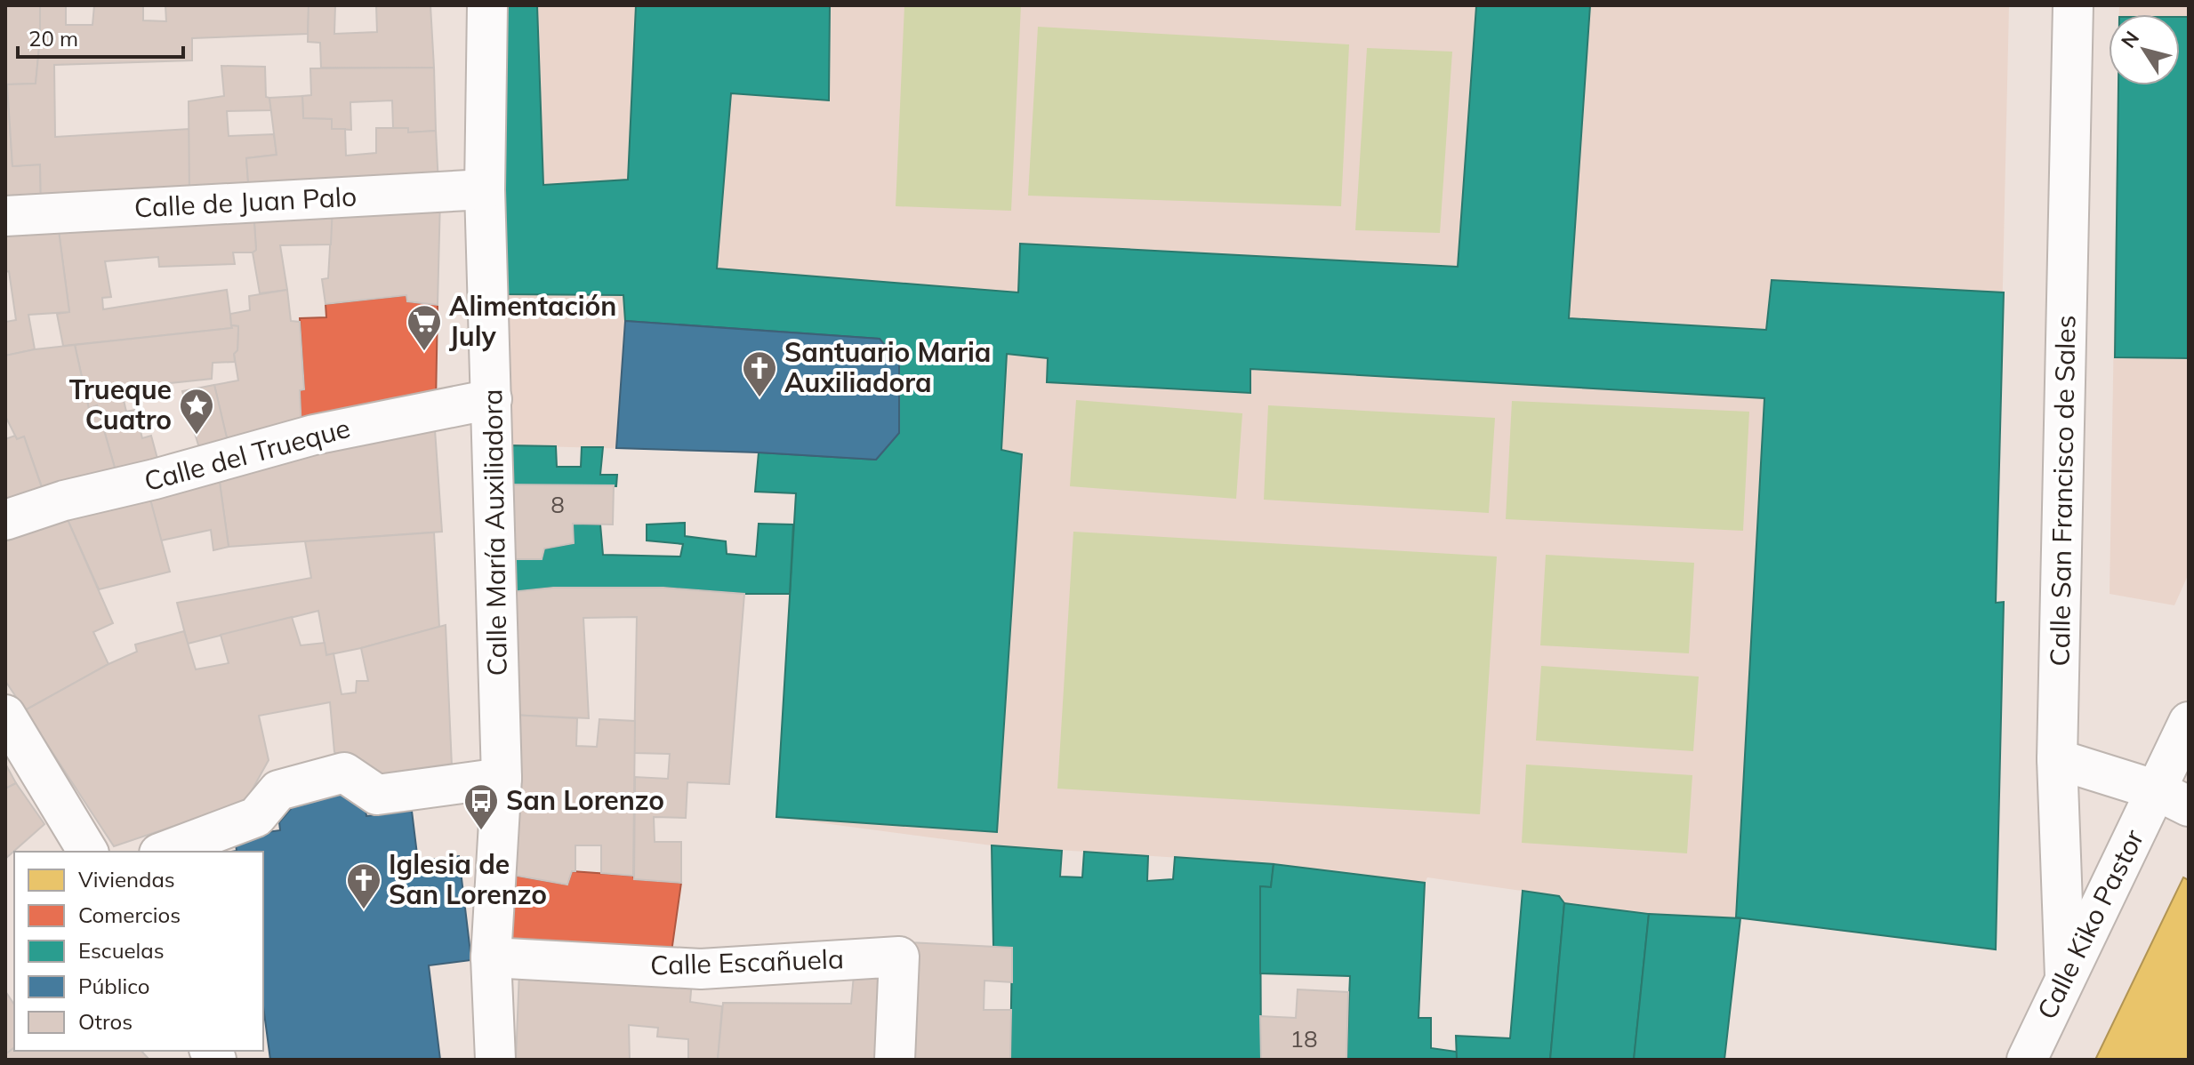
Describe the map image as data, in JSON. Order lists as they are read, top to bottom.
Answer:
{
  "streets": {
    "street": [
      "Calle de Juan Palo",
      "Calle del Trueque",
      "Calle San Francisco de Sales",
      "Calle María Auxiliadora",
      "Calle Kiko Pastor",
      "Calle Escañuela"
    ]
  },
  "crossings": [
    ["Calle de Juan Palo", "Calle María Auxiliadora"],
    ["Calle del Trueque", "Calle María Auxiliadora"],
    ["Calle San Francisco de Sales", "Calle Kiko Pastor"],
    ["Calle María Auxiliadora", "Calle Escañuela"]
  ],
  "places": {
    "supermarket": ["Alimentación July"],
    "church": ["Santuario Maria Auxiliadora", "Iglesia de San Lorenzo"],
    "place": ["Trueque Cuatro"],
    "bus stop": ["San Lorenzo"]
  },
  "house_numbers": ["8", "18"],
  "legend": [
    "Viviendas",
    "Comercios",
    "Escuelas",
    "Público",
    "Otros"
  ],
  "scale_bar": "20 m",
  "north": "top left"
}
